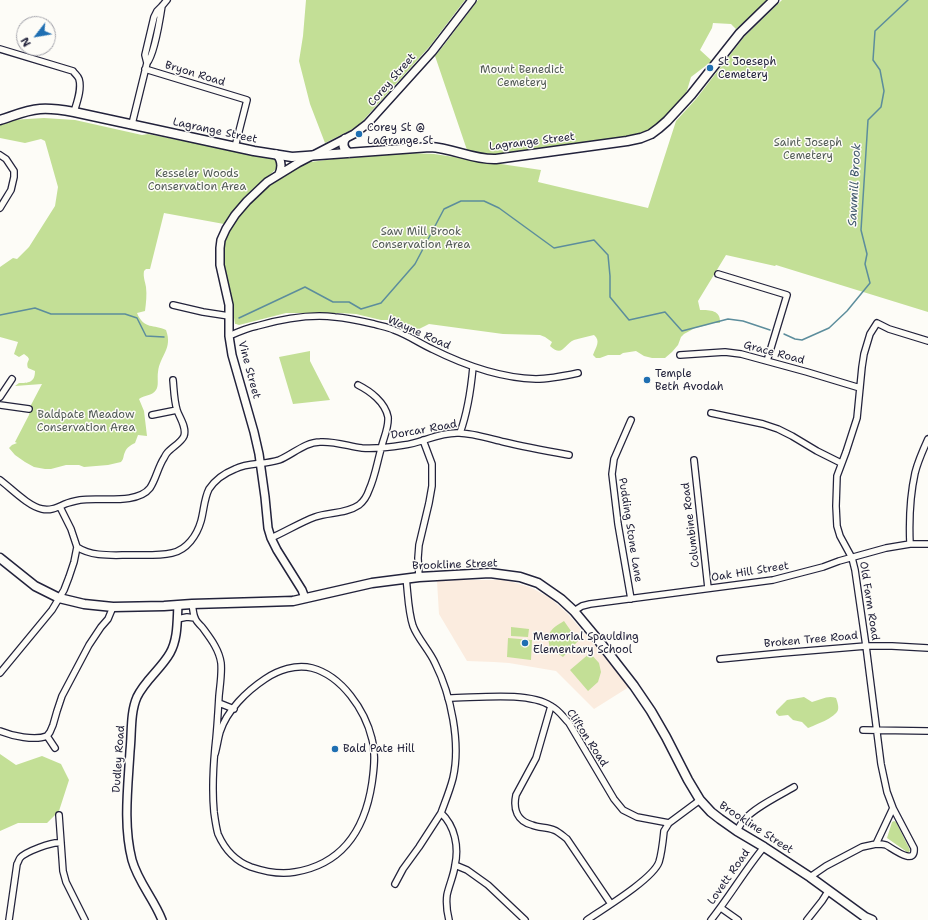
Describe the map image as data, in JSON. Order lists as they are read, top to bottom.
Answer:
{
  "streets": {
    "main road": ["Lagrange Street", "Brookline Street"],
    "street": [
      "Bryon Road",
      "Corey Street",
      "Wayne Road",
      "Grace Road",
      "Vine Street",
      "Dorcar Road",
      "Columbine Road",
      "Pudding Stone Lane",
      "Oak Hill Street",
      "Old Farm Road",
      "Broken Tree Road",
      "Clifton Road",
      "Dudley Road",
      "Lovett Road"
    ]
  },
  "crossings": [
    ["Bryon Road", "Lagrange Street"],
    ["Corey Street", "Lagrange Street"],
    ["Corey Street", "Vine Street"],
    ["Lagrange Street", "Vine Street"],
    ["Wayne Road", "Vine Street"],
    ["Grace Road", "Old Farm Road"],
    ["Vine Street", "Dorcar Road"],
    ["Vine Street", "Brookline Street"],
    ["Columbine Road", "Oak Hill Street"],
    ["Pudding Stone Lane", "Oak Hill Street"],
    ["Brookline Street", "Oak Hill Street"],
    ["Brookline Street", "Dudley Road"],
    ["Brookline Street", "Lovett Road"],
    ["Oak Hill Street", "Old Farm Road"],
    ["Old Farm Road", "Broken Tree Road"]
  ],
  "water": ["Sawmill Brook"],
  "parks": [
    "Mount Benedict Cemetery",
    "Saint Joseph Cemetery",
    "Kesseler Woods Conservation Area",
    "Saw Mill Brook Conservation Area",
    "Baldpate Meadow Conservation Area"
  ],
  "places": [
    "St Joeseph Cemetery",
    "Corey St @ LaGrange St",
    "Temple Beth Avodah",
    "Memorial Spaulding Elementary School",
    "Bald Pate Hill"
  ],
  "north": "bottom left"
}
